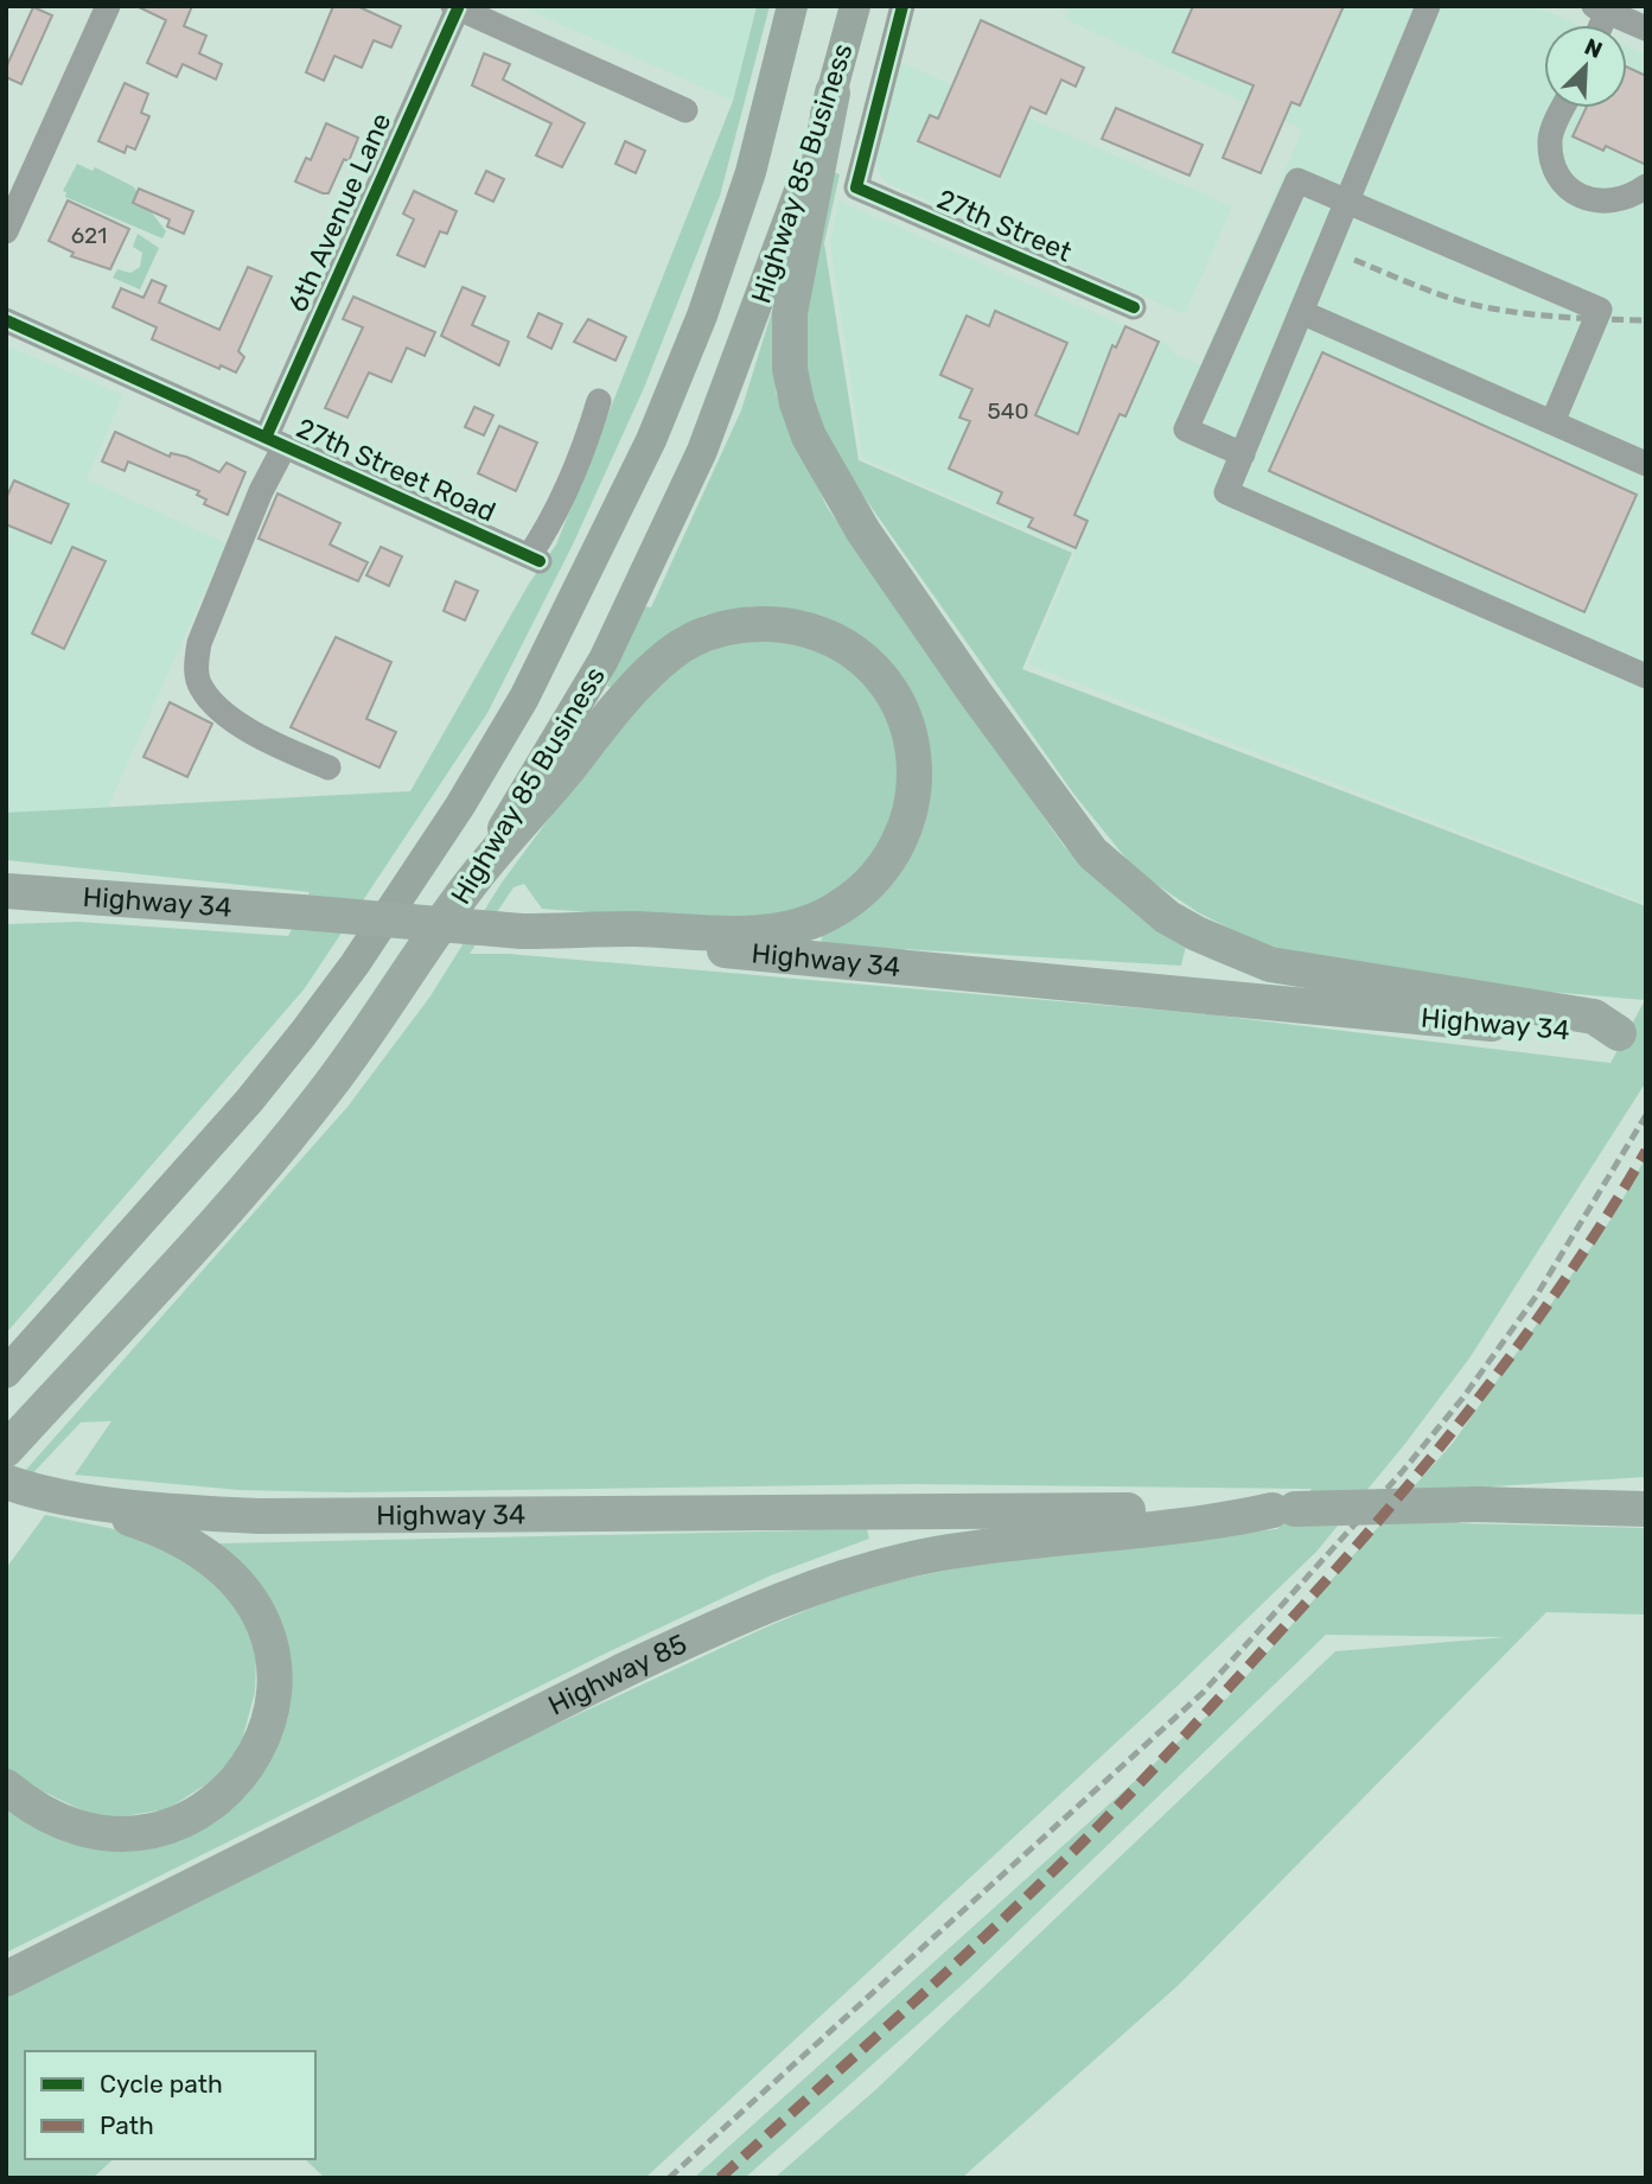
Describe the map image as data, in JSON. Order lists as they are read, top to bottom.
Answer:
{
  "streets": {
    "highway": ["Highway 85 Business", "Highway 34", "Highway 85"],
    "street": ["6th Avenue Lane", "27th Street", "27th Street Road"]
  },
  "crossings": [
    ["6th Avenue Lane", "27th Street Road"],
    ["Highway 34", "Highway 85"]
  ],
  "house_numbers": ["621", "540"],
  "legend": ["Cycle path", "Path"],
  "north": "top right"
}
